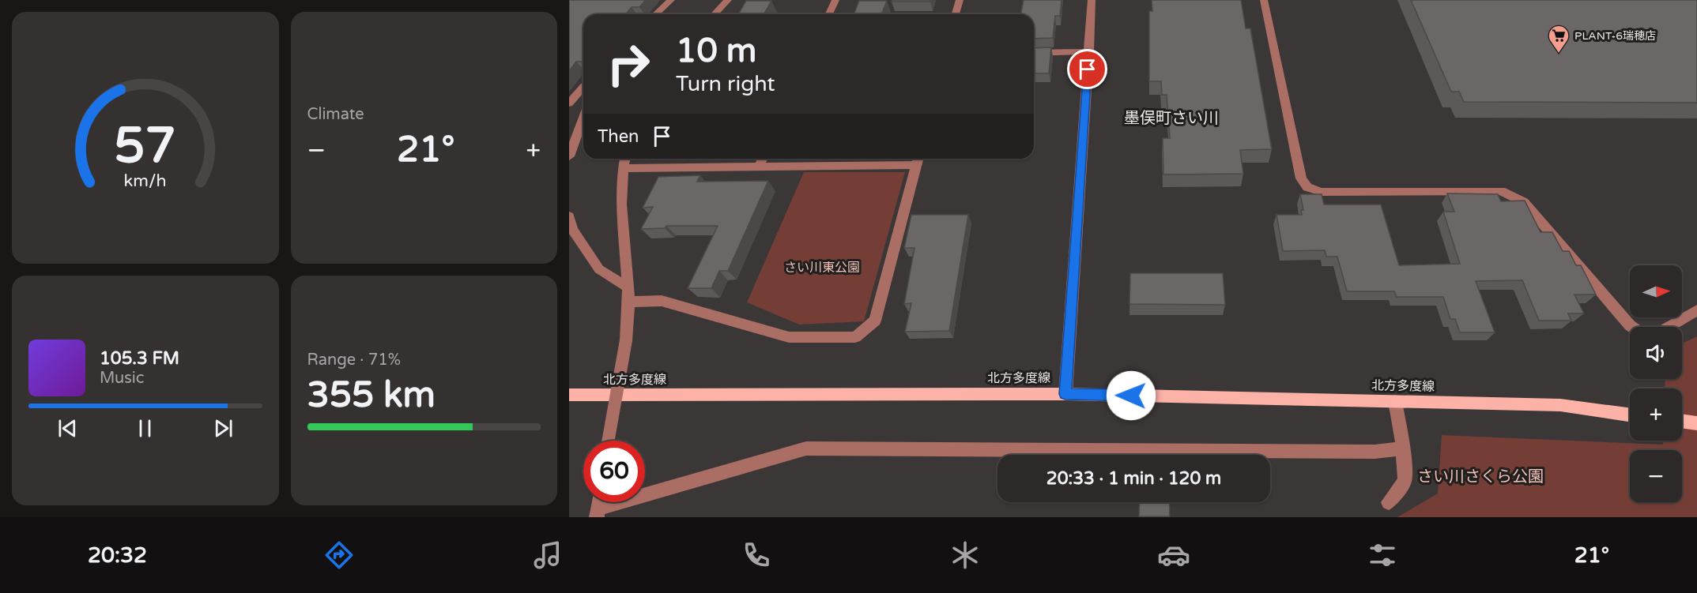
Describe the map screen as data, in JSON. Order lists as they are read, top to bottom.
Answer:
{
  "streets": {
    "main road": ["北方多度線"]
  },
  "districts": ["墨俣町さい川"],
  "parks": ["さい川東公園", "さい川さくら公園"],
  "places": {
    "supermarket": ["PLANT-6瑞穂店"]
  },
  "north": "right",
  "page": {
    "tile": [
      "Climate",
      ["Range · 71%", "355 km"]
    ],
    "turn": ["10 m", "Turn right"],
    "then": "Then",
    "heat": ["−", "21°", "+"],
    "map_buttons": ["+", "−"],
    "song": ["105.3 FM", "Music"],
    "limit": "60",
    "trip": "20:33 · 1 min · 120 m",
    "tabs": ["20:32", "21°"],
    "gauge": ["57", "km/h"]
  }
}
